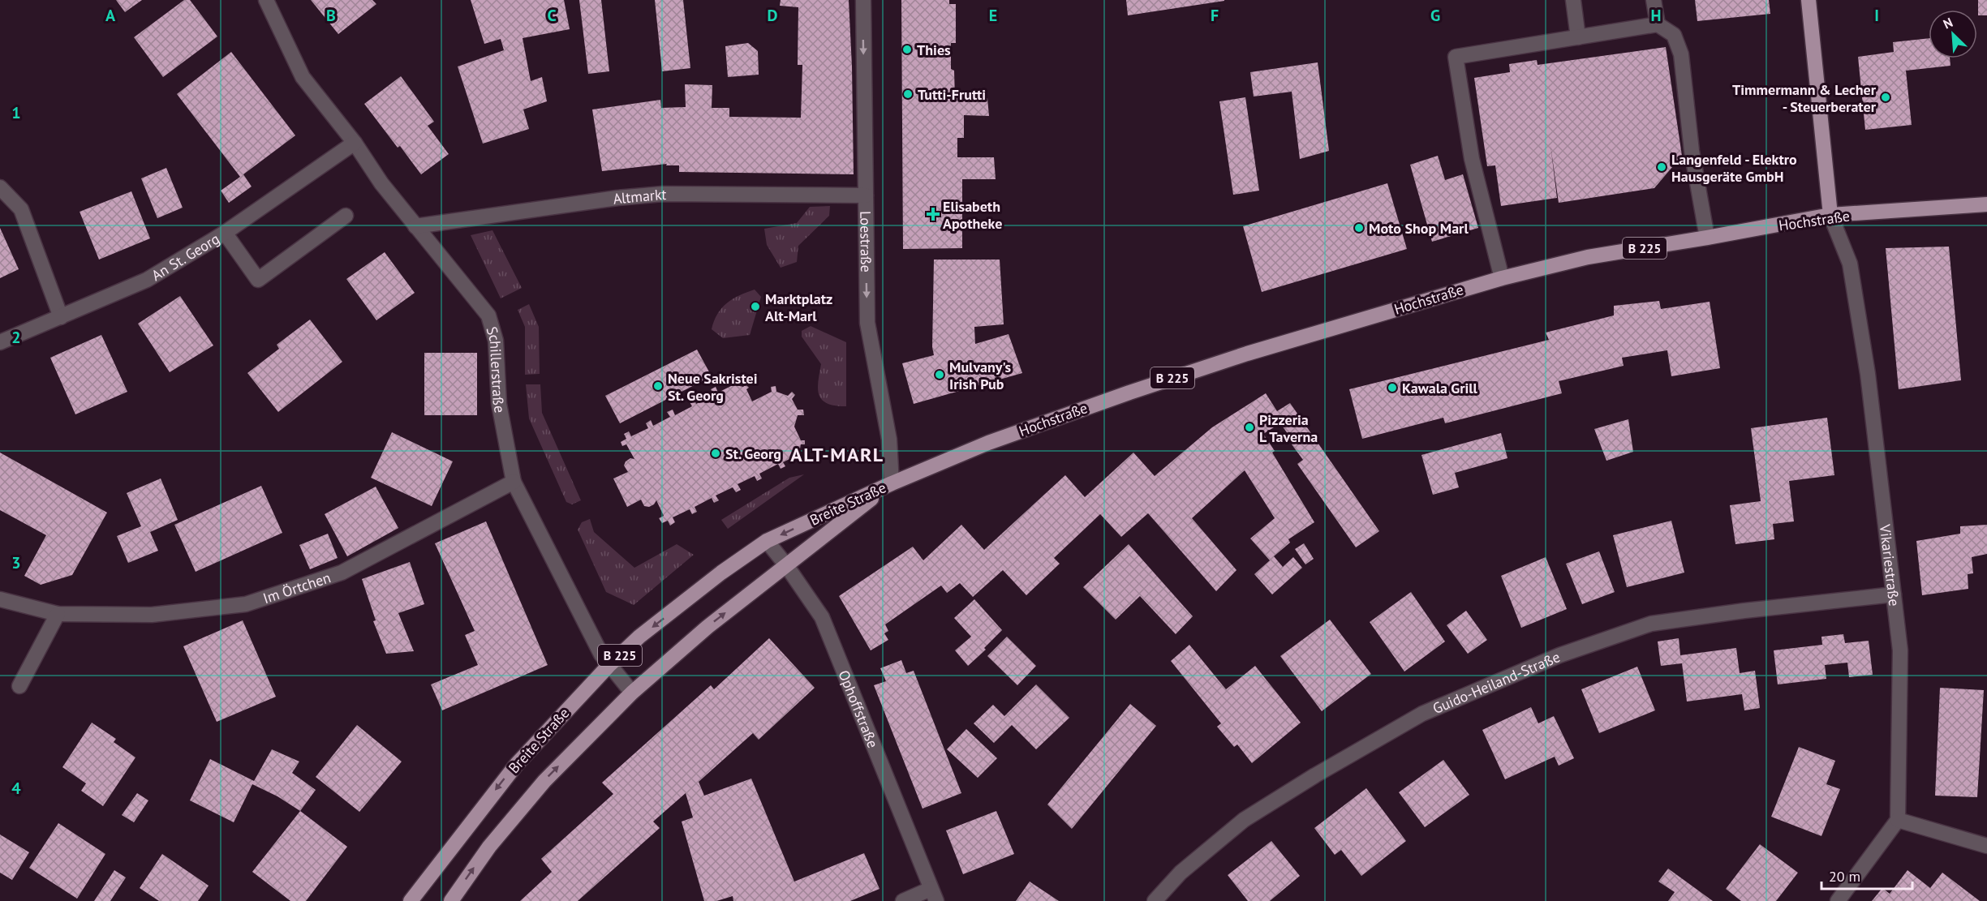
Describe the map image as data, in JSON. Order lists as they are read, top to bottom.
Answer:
{
  "streets": {
    "main road": ["Hochstraße", "B 225", "Breite Straße"],
    "street": [
      "Altmarkt",
      "Loestraße",
      "An St. Georg",
      "Schillerstraße",
      "Vikariestraße",
      "Im Örtchen",
      "Guido-Heiland-Straße",
      "Ophoffstraße"
    ]
  },
  "crossings": [
    ["Altmarkt", "Loestraße"],
    ["Altmarkt", "Schillerstraße"],
    ["Hochstraße", "Loestraße"],
    ["Hochstraße", "Breite Straße"],
    ["Hochstraße", "Vikariestraße"],
    ["Loestraße", "Breite Straße"],
    ["An St. Georg", "Schillerstraße"],
    ["Schillerstraße", "Breite Straße"],
    ["Schillerstraße", "Im Örtchen"],
    ["Breite Straße", "Ophoffstraße"],
    ["Vikariestraße", "Guido-Heiland-Straße"]
  ],
  "one_way": ["Loestraße"],
  "districts": ["ALT-MARL"],
  "places": {
    "other": [
      "Thies",
      "Tutti-Frutti",
      "Timmermann & Lecher - Steuerberater",
      "Langenfeld - Elektro Hausgeräte GmbH",
      "Moto Shop Marl",
      "Marktplatz Alt-Marl",
      "Mulvany's Irish Pub",
      "Neue Sakristei St. Georg",
      "Kawala Grill",
      "Pizzeria L Taverna",
      "St. Georg"
    ],
    "health": ["Elisabeth Apotheke"]
  },
  "scale_bar": "20 m",
  "north": "top left",
  "grid": {
    "columns": [
      "A",
      "B",
      "C",
      "D",
      "E",
      "F",
      "G",
      "H",
      "I"
    ],
    "rows": [
      "1",
      "2",
      "3",
      "4"
    ]
  }
}
